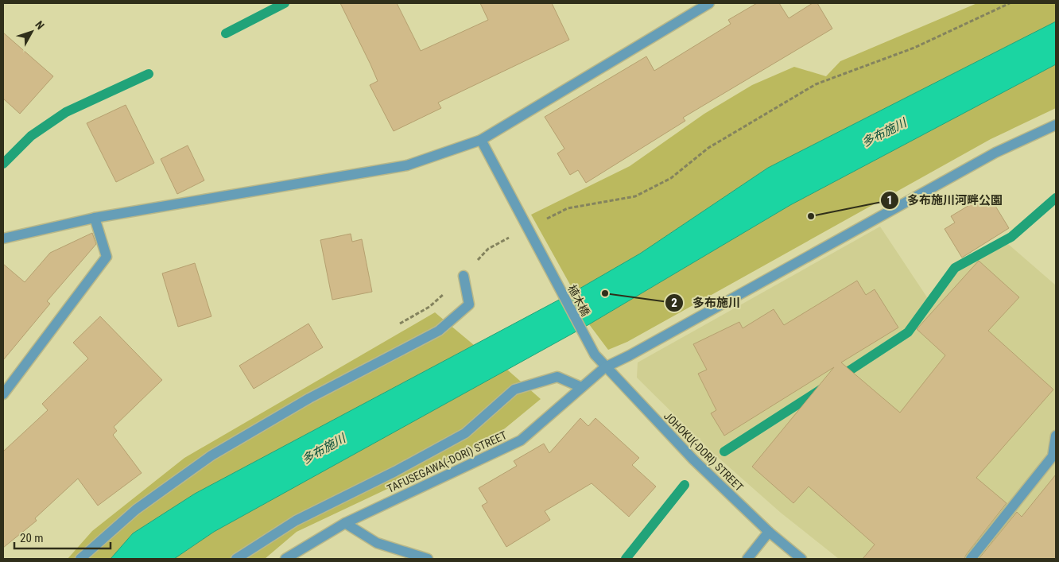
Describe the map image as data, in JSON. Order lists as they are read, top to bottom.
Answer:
{
  "streets": {
    "street": ["植木橋", "JOHOKU(-DORI) STREET", "TAFUSEGAWA(-DORI) STREET"]
  },
  "crossings": [
    ["植木橋", "JOHOKU(-DORI) STREET"],
    ["JOHOKU(-DORI) STREET", "TAFUSEGAWA(-DORI) STREET"]
  ],
  "water": ["多布施川"],
  "places": ["多布施川河畔公園", "多布施川"],
  "scale_bar": "20 m",
  "north": "top right"
}
